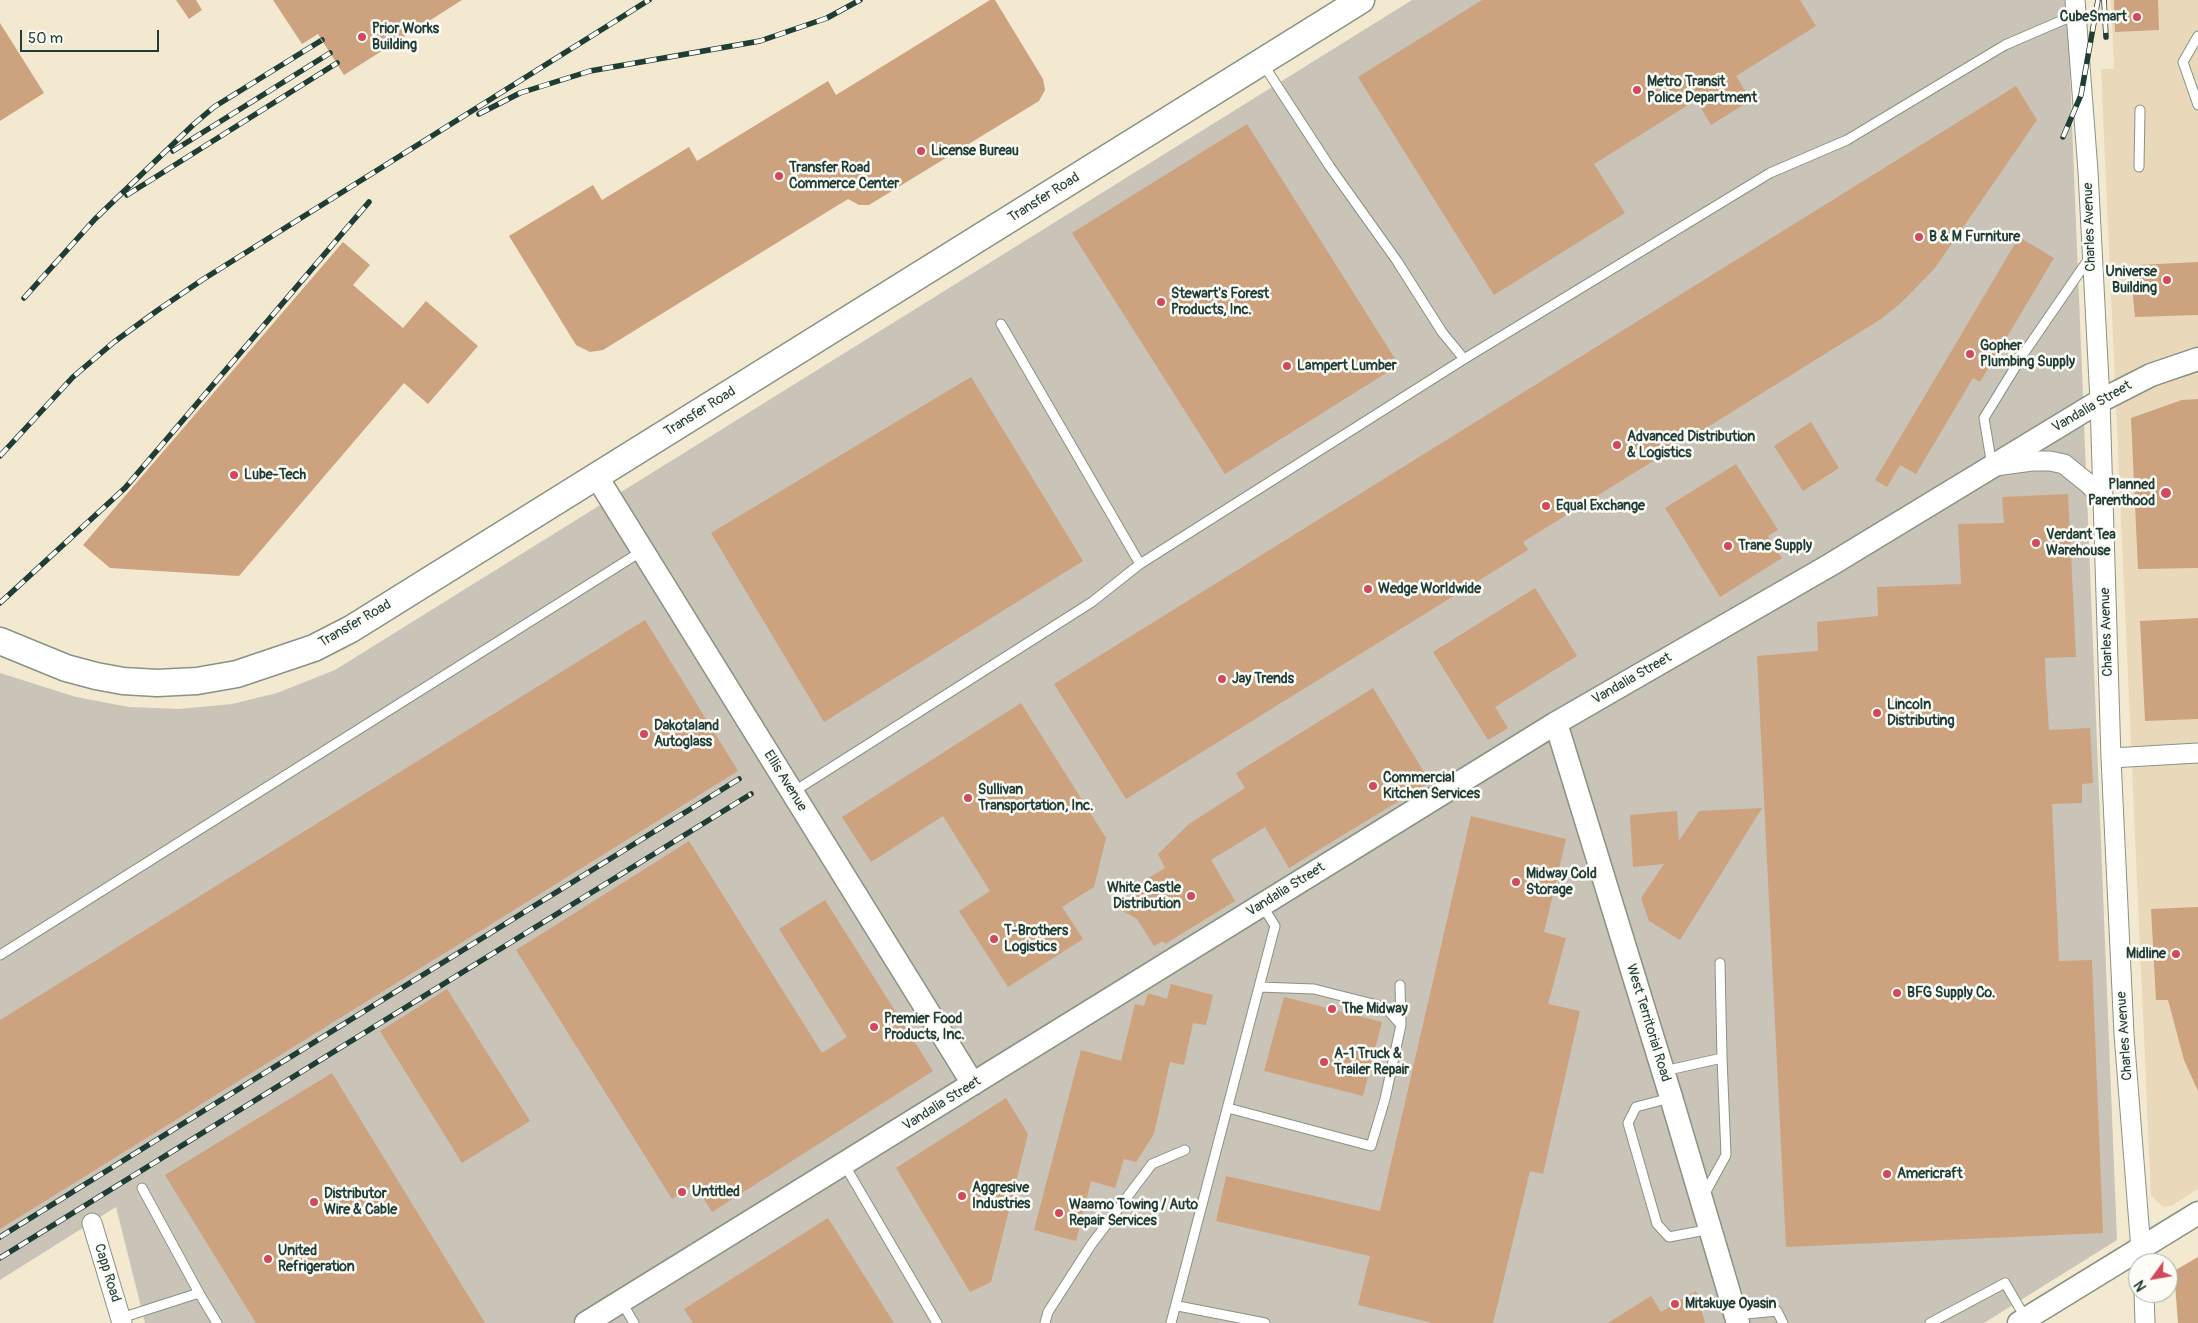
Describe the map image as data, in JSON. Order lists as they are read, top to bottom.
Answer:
{
  "streets": {
    "main road": ["Transfer Road"],
    "street": [
      "Charles Avenue",
      "Vandalia Street",
      "Ellis Avenue",
      "West Territorial Road",
      "Capp Road"
    ]
  },
  "crossings": [
    ["Transfer Road", "Ellis Avenue"],
    ["Charles Avenue", "Vandalia Street"],
    ["Vandalia Street", "Ellis Avenue"],
    ["Vandalia Street", "West Territorial Road"]
  ],
  "places": [
    "CubeSmart",
    "Prior Works Building",
    "Metro Transit Police Department",
    "License Bureau",
    "Transfer Road Commerce Center",
    "B & M Furniture",
    "Universe Building",
    "Stewart's Forest Products, Inc.",
    "Gopher Plumbing Supply",
    "Lampert Lumber",
    "Advanced Distribution & Logistics",
    "Lube-Tech",
    "Planned Parenthood",
    "Equal Exchange",
    "Verdant Tea Warehouse",
    "Trane Supply",
    "Wedge Worldwide",
    "Jay Trends",
    "Lincoln Distributing",
    "Dakotaland Autoglass",
    "Commercial Kitchen Services",
    "Sullivan Transportation, Inc.",
    "Midway Cold Storage",
    "White Castle Distribution",
    "T-Brothers Logistics",
    "Midline",
    "BFG Supply Co.",
    "The Midway",
    "Premier Food Products, Inc.",
    "A-1 Truck & Trailer Repair",
    "Americraft",
    "Untitled",
    "Aggresive Industries",
    "Distributor Wire & Cable",
    "Waamo Towing / Auto Repair Services",
    "United Refrigeration",
    "Mitakuye Oyasin"
  ],
  "scale_bar": "50 m",
  "north": "bottom left"
}
